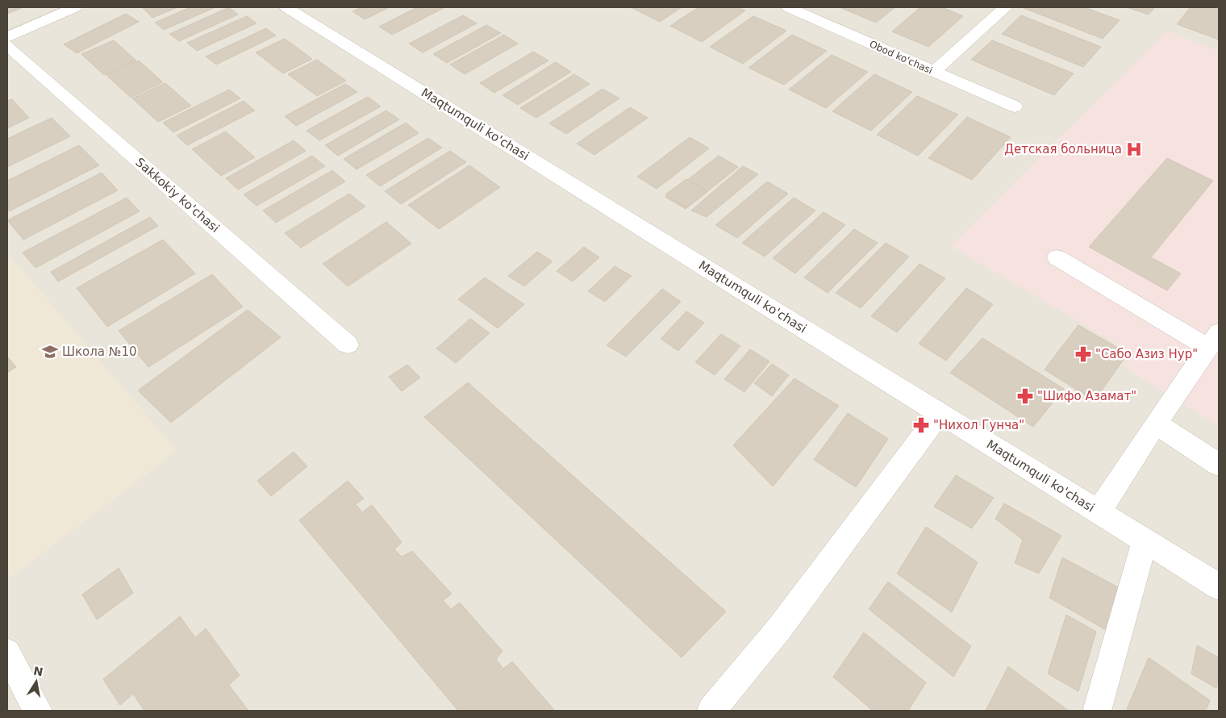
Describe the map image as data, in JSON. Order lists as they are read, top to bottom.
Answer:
{
  "streets": {
    "street": ["Obod ko'chasi", "Maqtumquli ko'chasi", "Sakkokiy ko'chasi"]
  },
  "places": {
    "hospital": ["Детская больница"],
    "school or university": ["Школа №10"],
    "pharmacy": ["\"Сабо Азиз Нур\"", "\"Шифо Азамат\"", "\"Нихол Гунча\""]
  },
  "north": "top"
}
